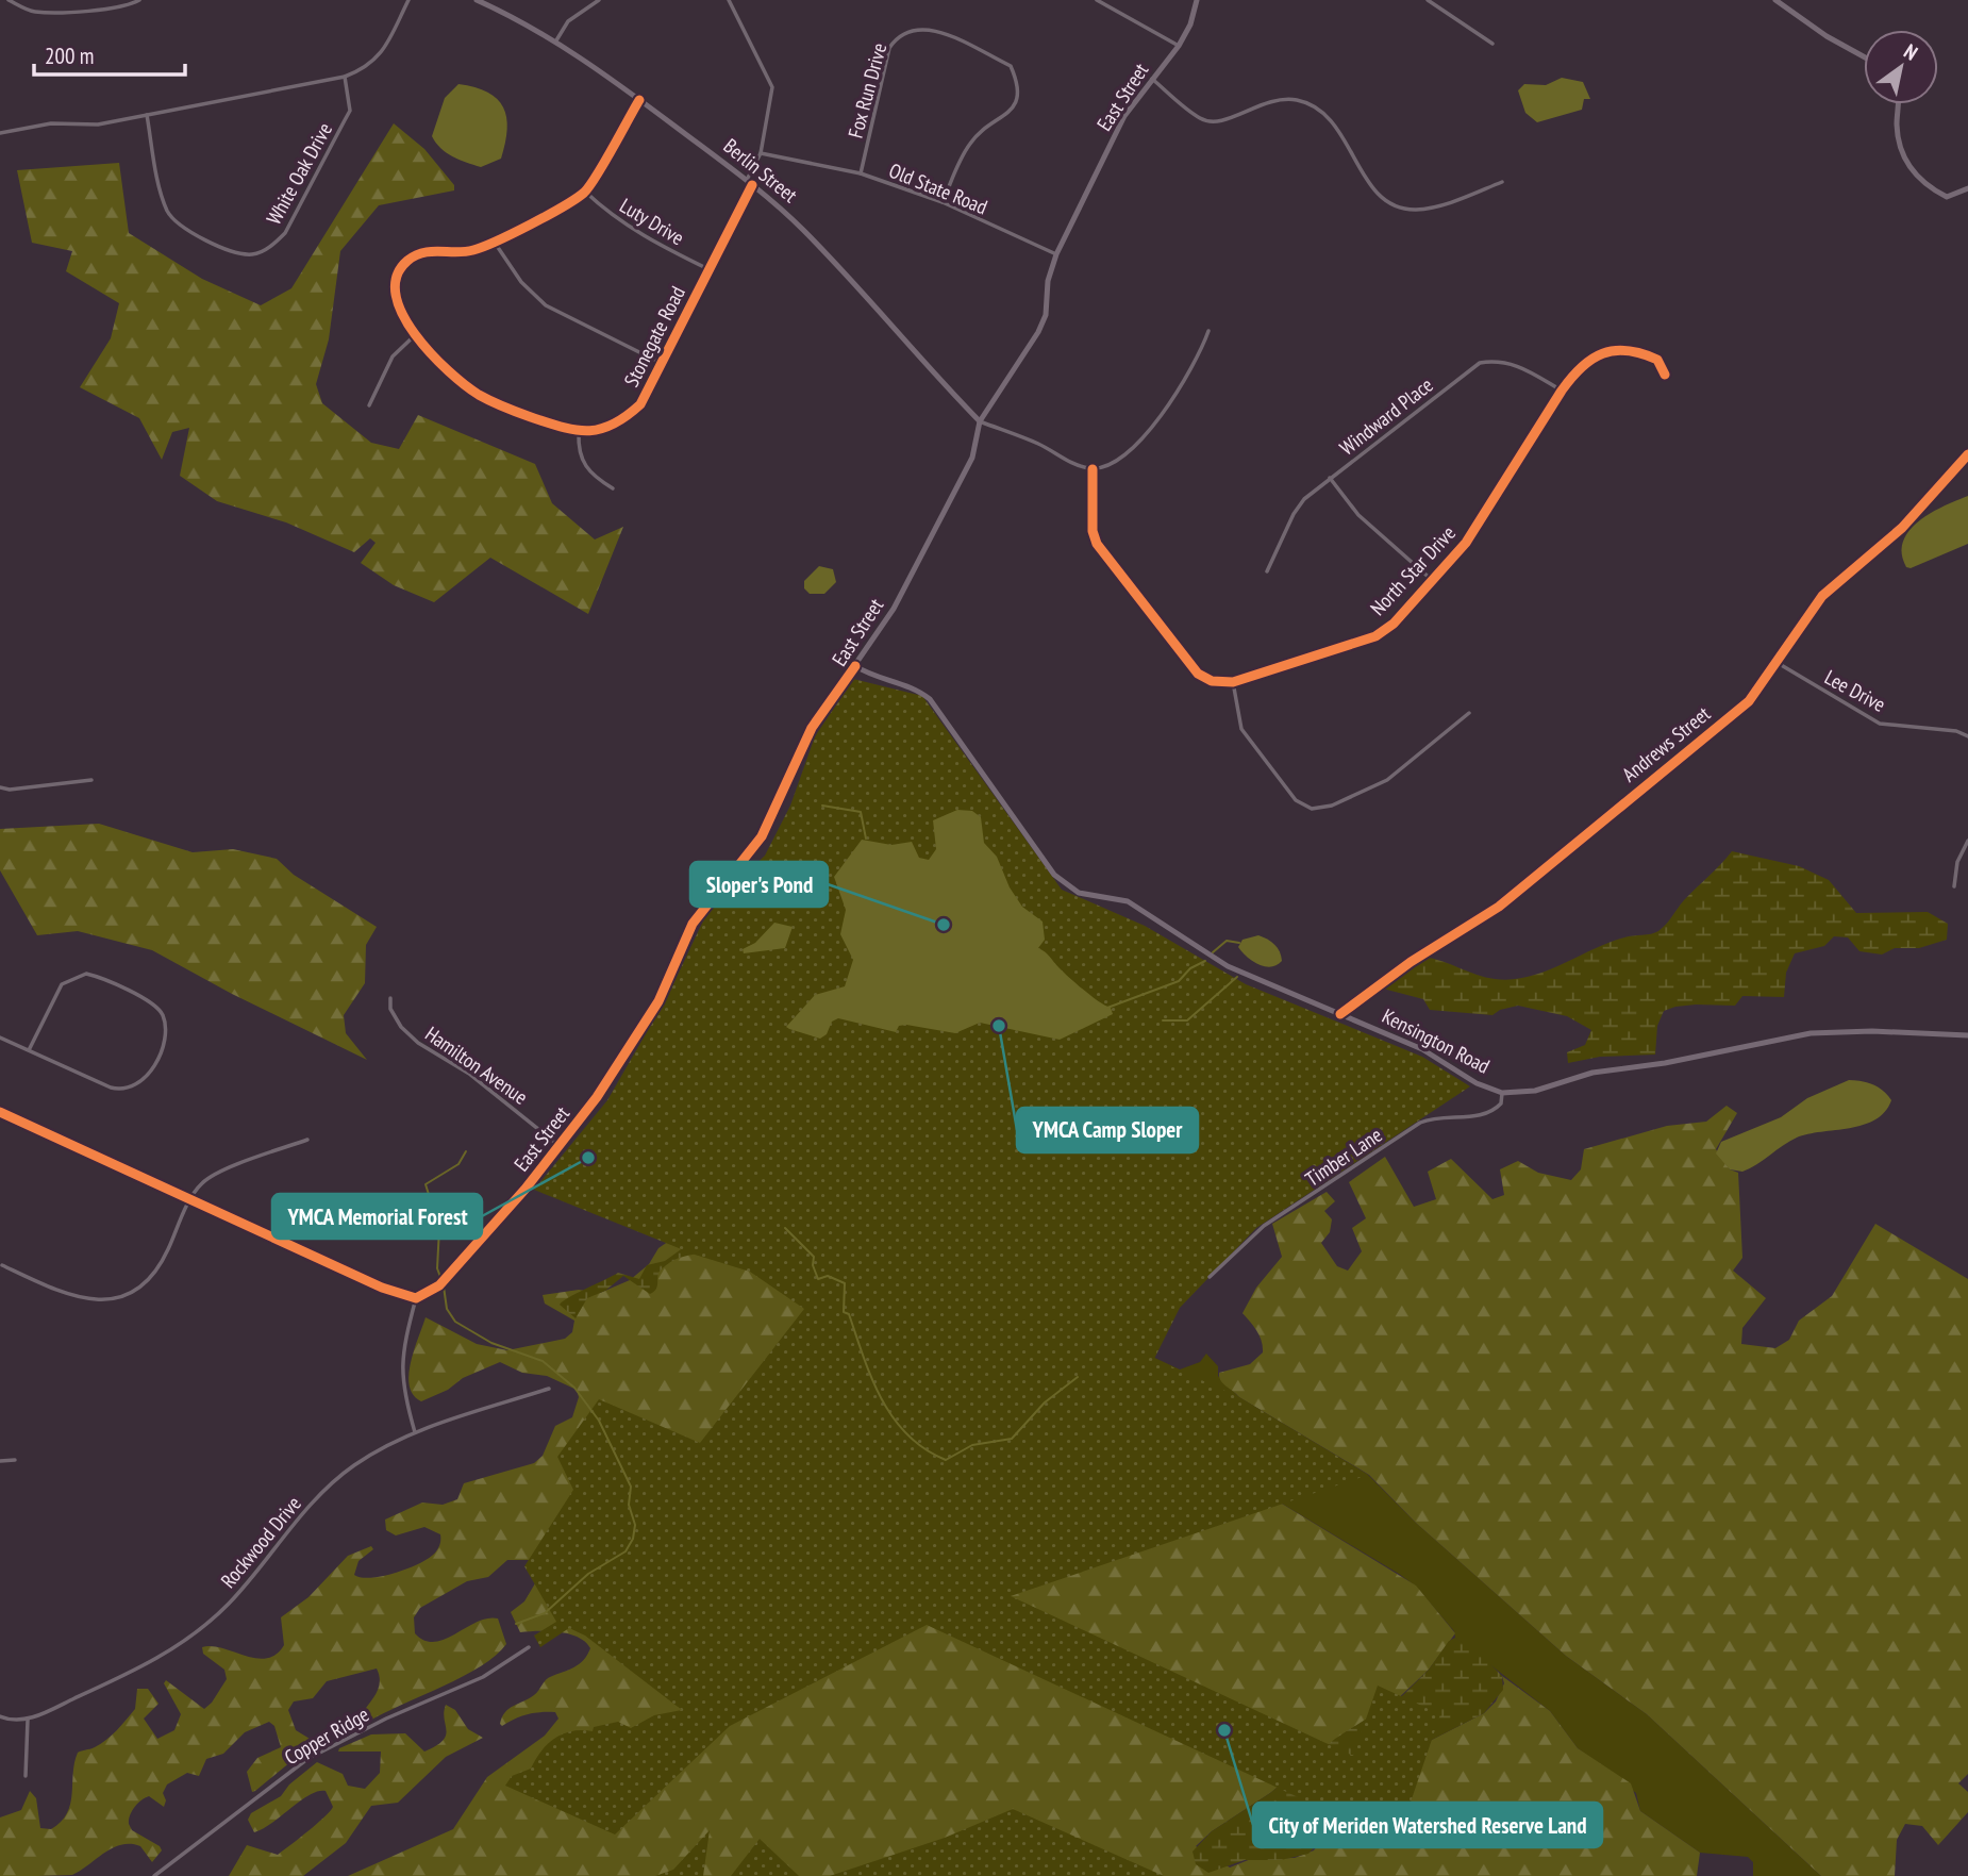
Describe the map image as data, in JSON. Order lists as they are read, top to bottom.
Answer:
{
  "streets": {
    "street": [
      "Fox Run Drive",
      "East Street",
      "Berlin Street",
      "White Oak Drive",
      "Old State Road",
      "Luty Drive",
      "Stonegate Road",
      "Windward Place",
      "North Star Drive",
      "Lee Drive",
      "Andrews Street",
      "Kensington Road",
      "Hamilton Avenue",
      "Timber Lane",
      "Rockwood Drive",
      "Copper Ridge"
    ]
  },
  "crossings": [
    ["Fox Run Drive", "Old State Road"],
    ["East Street", "Berlin Street"],
    ["East Street", "Old State Road"],
    ["East Street", "Kensington Road"],
    ["East Street", "Hamilton Avenue"],
    ["Berlin Street", "Stonegate Road"],
    ["Old State Road", "Stonegate Road"],
    ["Luty Drive", "Stonegate Road"],
    ["Windward Place", "North Star Drive"],
    ["Lee Drive", "Andrews Street"],
    ["Andrews Street", "Kensington Road"],
    ["Kensington Road", "Timber Lane"]
  ],
  "places": [
    "Sloper's Pond",
    "YMCA Camp Sloper",
    "YMCA Memorial Forest",
    "City of Meriden Watershed Reserve Land"
  ],
  "scale_bar": "200 m",
  "north": "top right"
}
